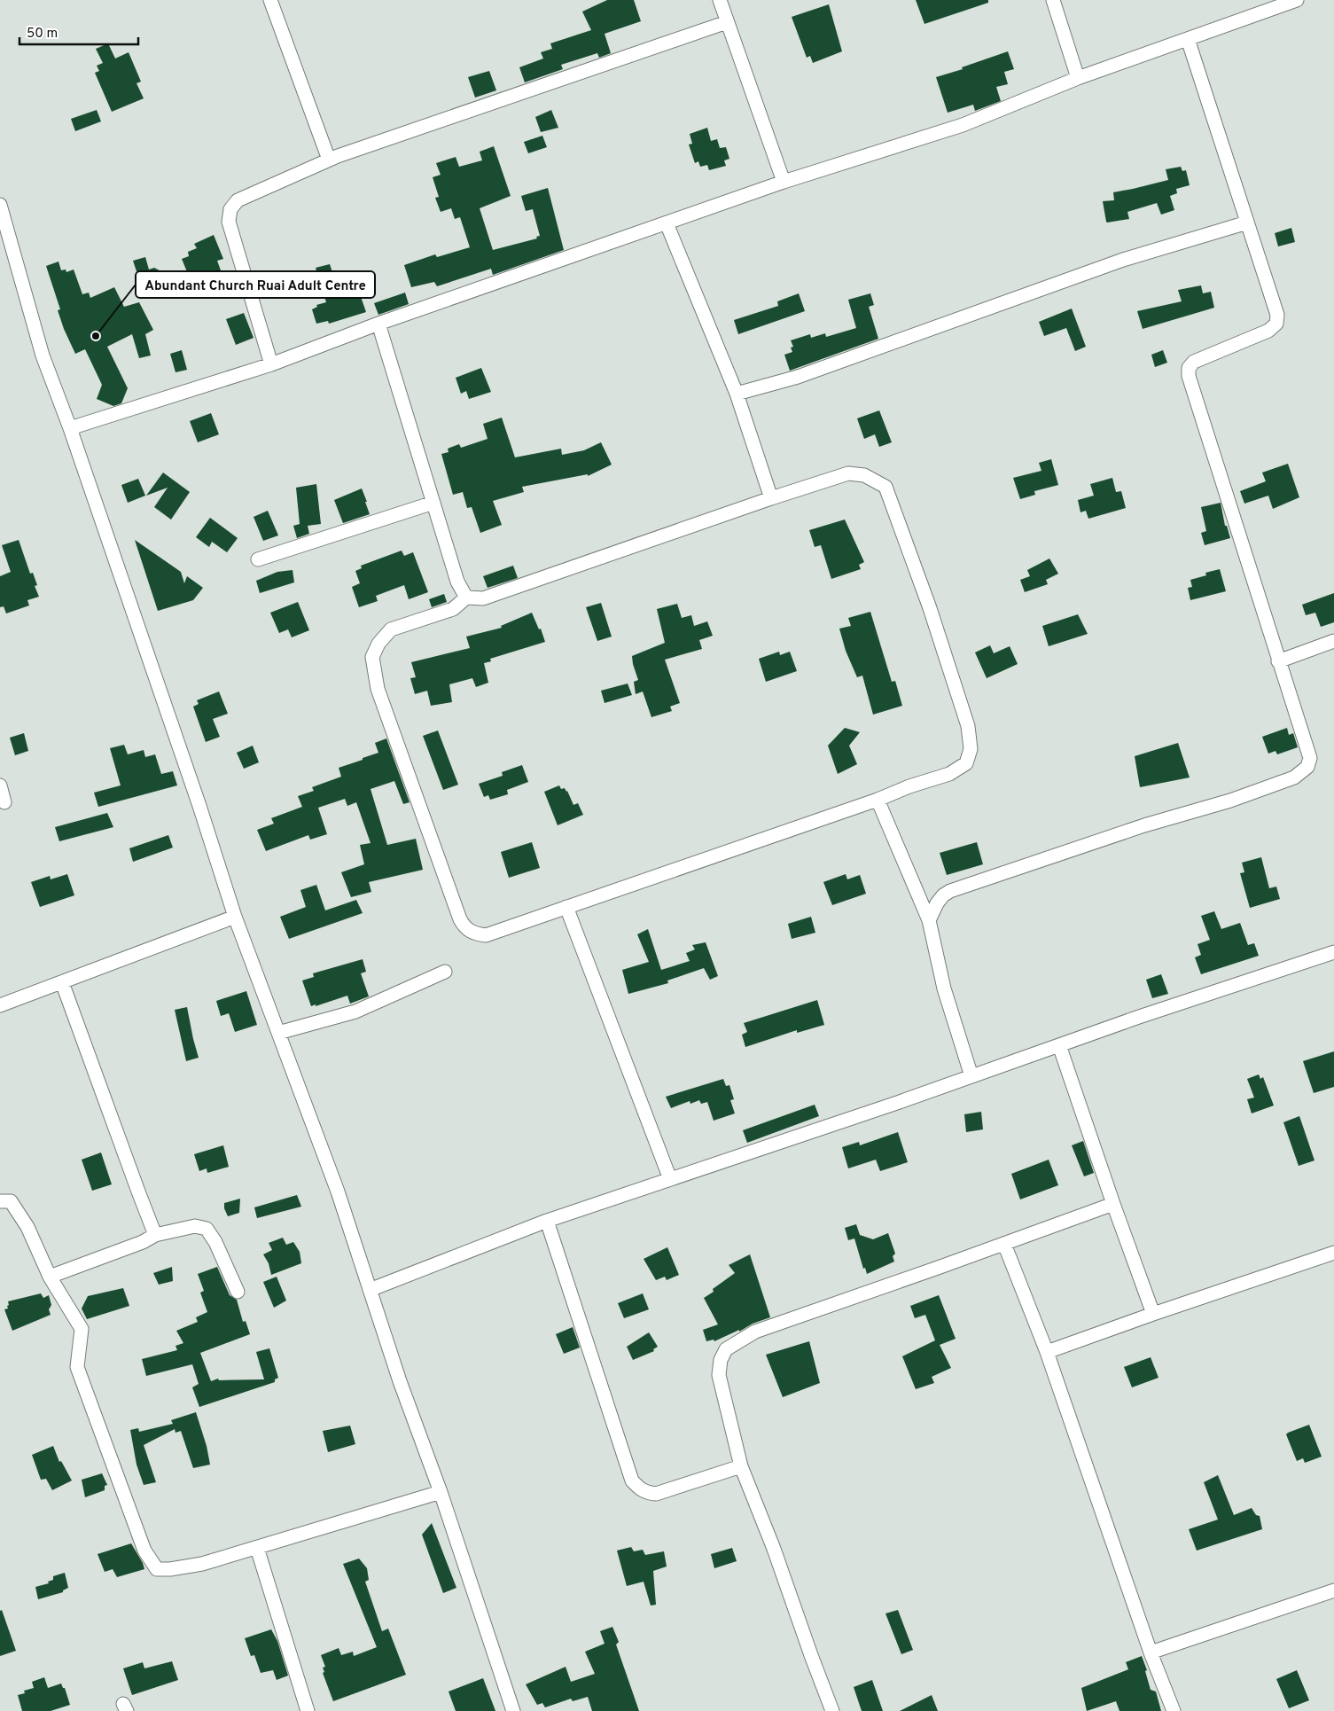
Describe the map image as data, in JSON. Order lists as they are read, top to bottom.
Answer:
{
  "places": ["Abundant Church Ruai Adult Centre"],
  "scale_bar": "50 m"
}
